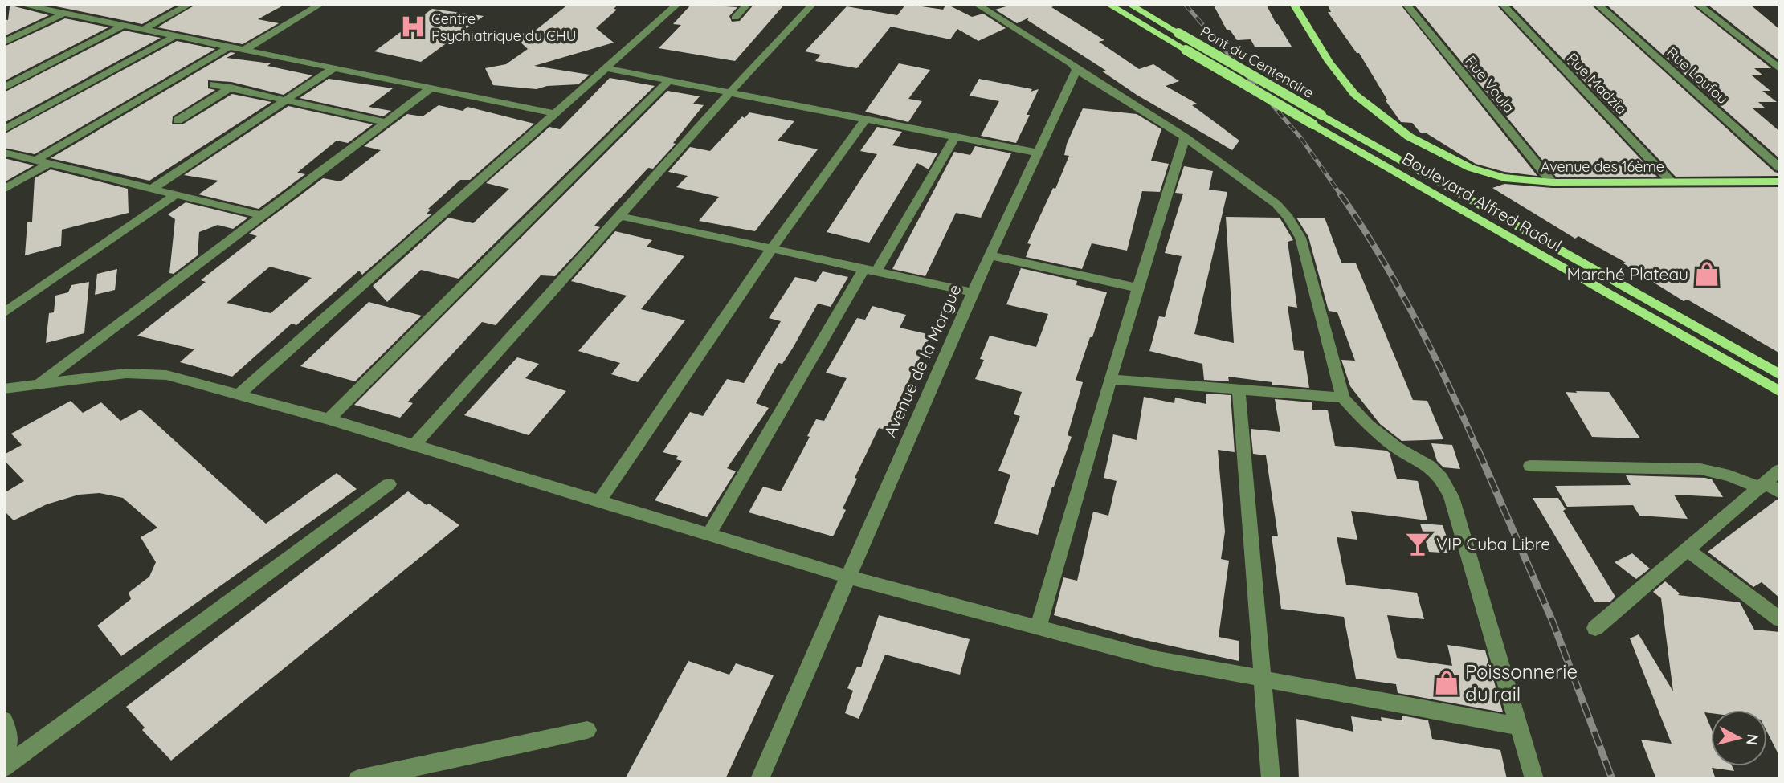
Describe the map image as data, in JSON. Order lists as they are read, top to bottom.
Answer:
{
  "streets": {
    "main road": ["Pont du Centenaire", "Avenue des 16ème", "Boulevard Alfred Raôul"],
    "street": [
      "Rue Loufou",
      "Rue Madzia",
      "Rue Voula",
      "Avenue de la Morgue"
    ]
  },
  "crossings": [
    ["Pont du Centenaire", "Boulevard Alfred Raôul"],
    ["Rue Madzia", "Avenue des 16ème"],
    ["Rue Voula", "Avenue des 16ème"]
  ],
  "places": {
    "hospital": ["Centre Psychiatrique du CHU"],
    "shop": ["Marché Plateau", "Poissonnerie du rail"],
    "bar": ["VIP Cuba Libre"]
  },
  "north": "right"
}
